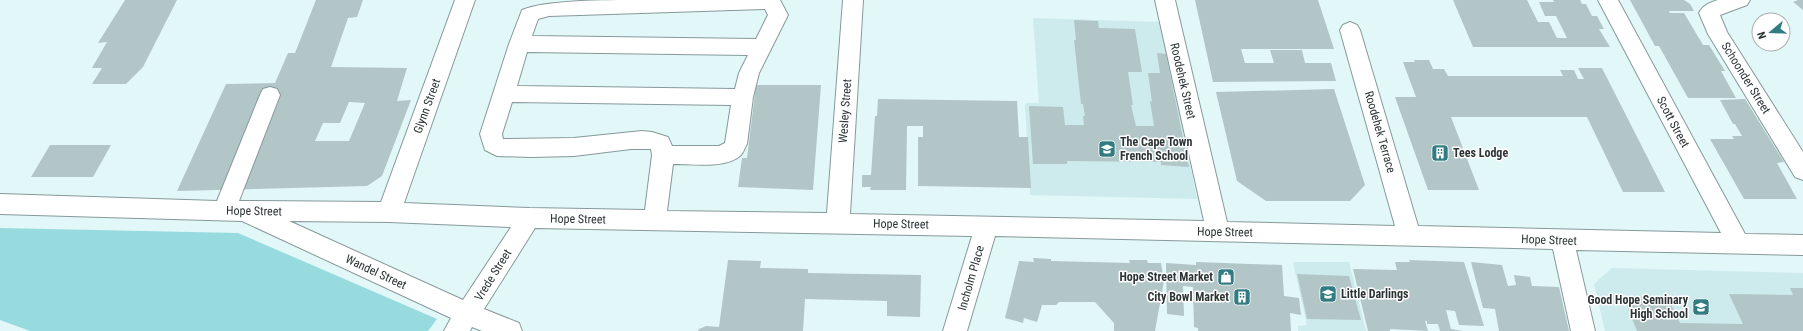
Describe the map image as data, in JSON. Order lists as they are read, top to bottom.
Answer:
{
  "streets": {
    "street": [
      "Schoonder Street",
      "Roodehek Street",
      "Glynn Street",
      "Wesley Street",
      "Scott Street",
      "Roodehek Terrace",
      "Hope Street",
      "Wandel Street",
      "Vrede Street",
      "Incholm Place"
    ]
  },
  "crossings": [
    ["Roodehek Street", "Hope Street"],
    ["Glynn Street", "Hope Street"],
    ["Wesley Street", "Hope Street"],
    ["Scott Street", "Hope Street"],
    ["Roodehek Terrace", "Hope Street"],
    ["Hope Street", "Wandel Street"],
    ["Hope Street", "Vrede Street"],
    ["Hope Street", "Incholm Place"],
    ["Wandel Street", "Vrede Street"]
  ],
  "places": {
    "school or university": ["The Cape Town French School", "Little Darlings", "Good Hope Seminary High School"],
    "building": ["Tees Lodge", "City Bowl Market"],
    "shop": ["Hope Street Market"]
  },
  "north": "left"
}
